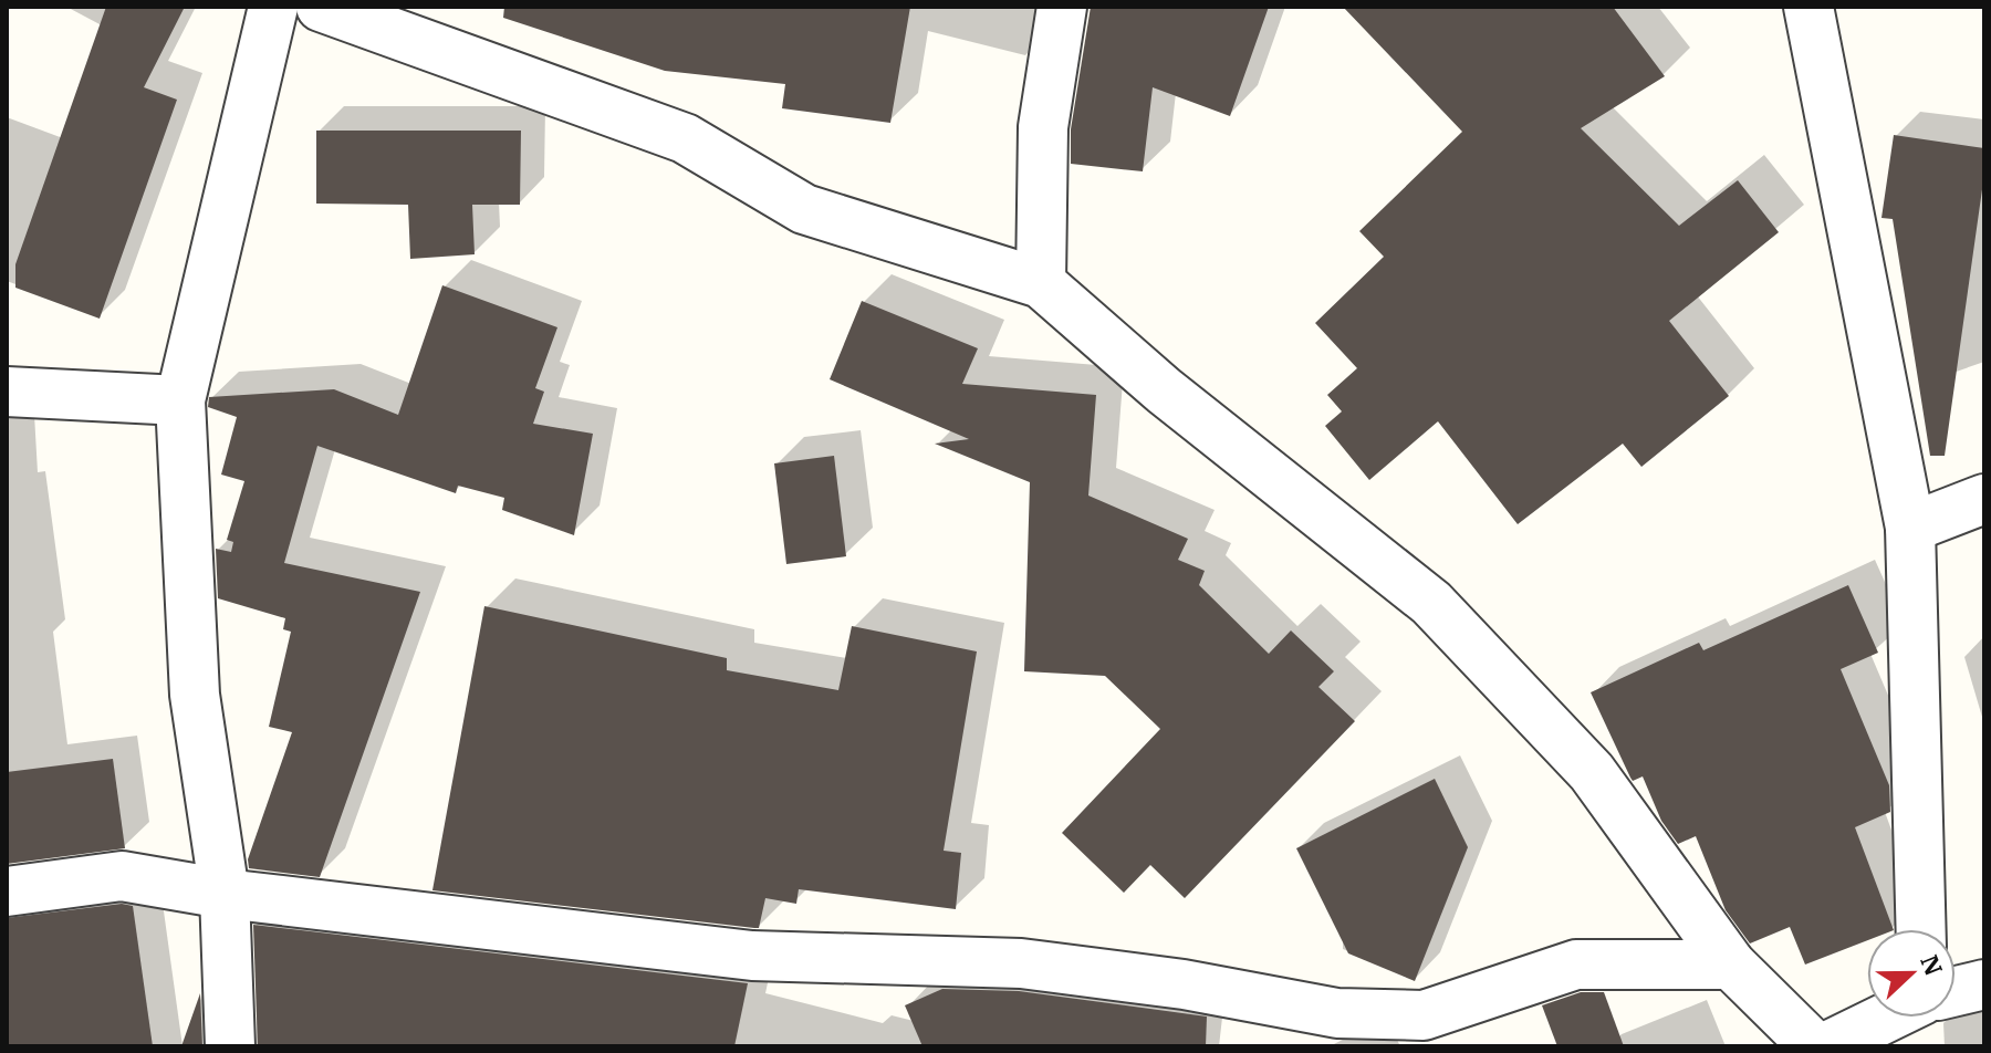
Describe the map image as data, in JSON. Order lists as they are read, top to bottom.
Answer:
{
  "north": "right"
}
